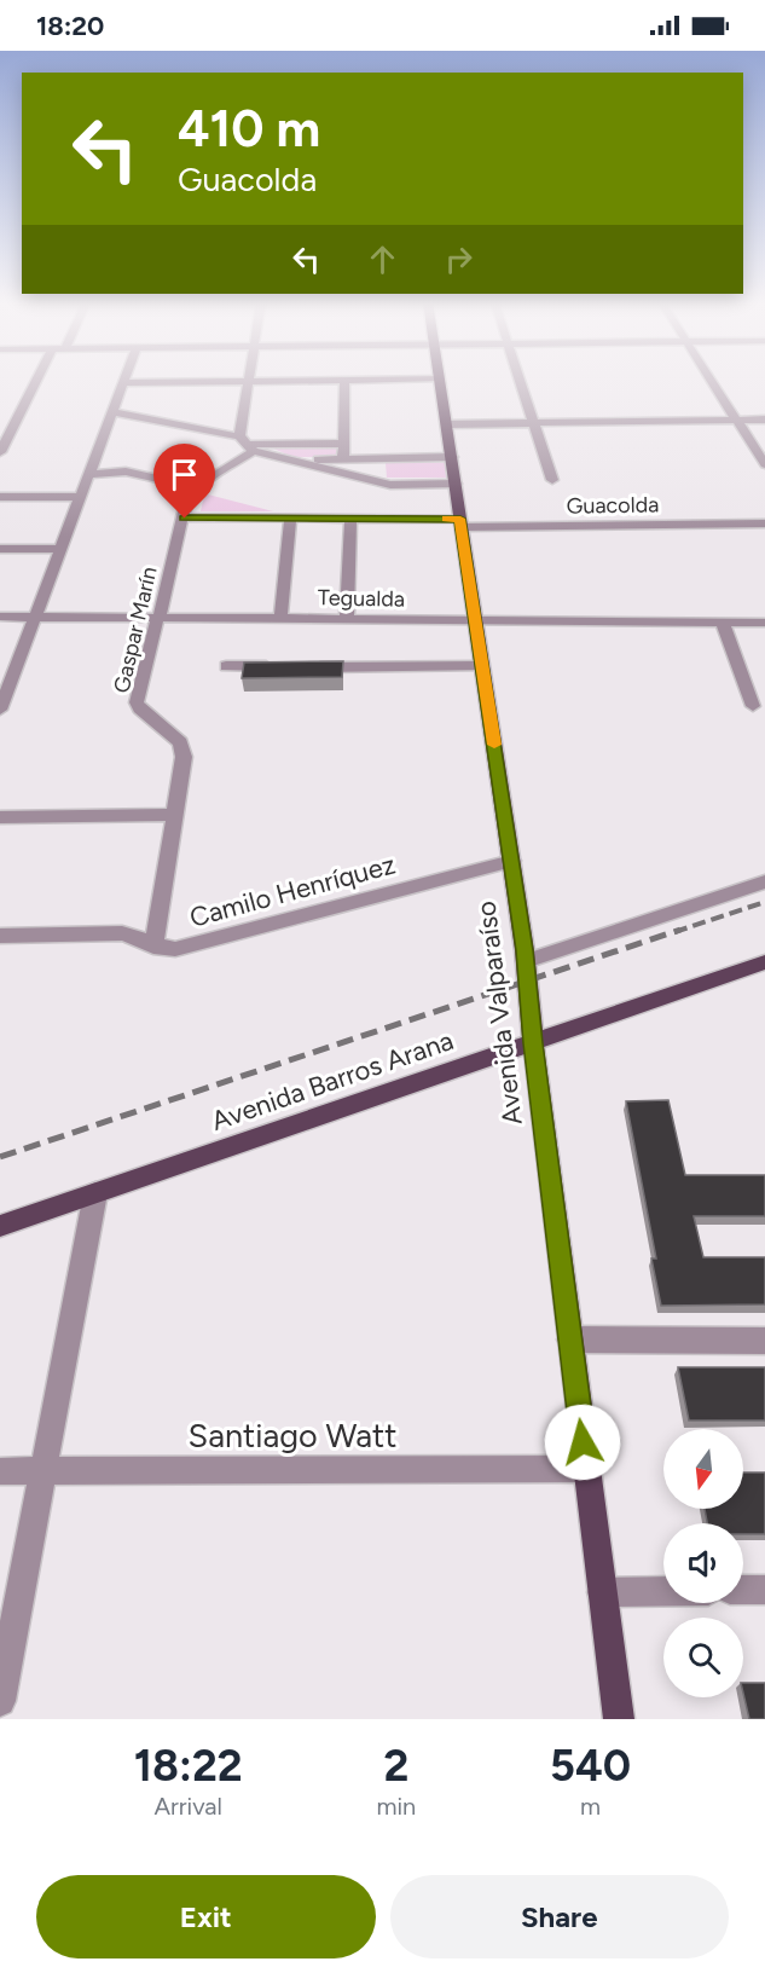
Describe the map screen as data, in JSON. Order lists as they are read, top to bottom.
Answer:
{
  "streets": {
    "main road": ["Avenida Valparaíso", "Avenida Barros Arana"],
    "street": [
      "Guacolda",
      "Tegualda",
      "Gaspar Marín",
      "Camilo Henríquez",
      "Santiago Watt"
    ]
  },
  "crossings": [
    ["Guacolda", "Gaspar Marín"],
    ["Guacolda", "Avenida Valparaíso"],
    ["Tegualda", "Gaspar Marín"],
    ["Tegualda", "Avenida Valparaíso"],
    ["Camilo Henríquez", "Avenida Valparaíso"],
    ["Avenida Valparaíso", "Avenida Barros Arana"],
    ["Avenida Valparaíso", "Santiago Watt"]
  ],
  "north": "bottom",
  "page": {
    "status": "18:20",
    "turn": ["410 m", "Guacolda"],
    "eta": [
      "18:22",
      "Arrival",
      "2",
      "min",
      "540",
      "m"
    ],
    "buttons": ["Exit", "Share"]
  }
}
